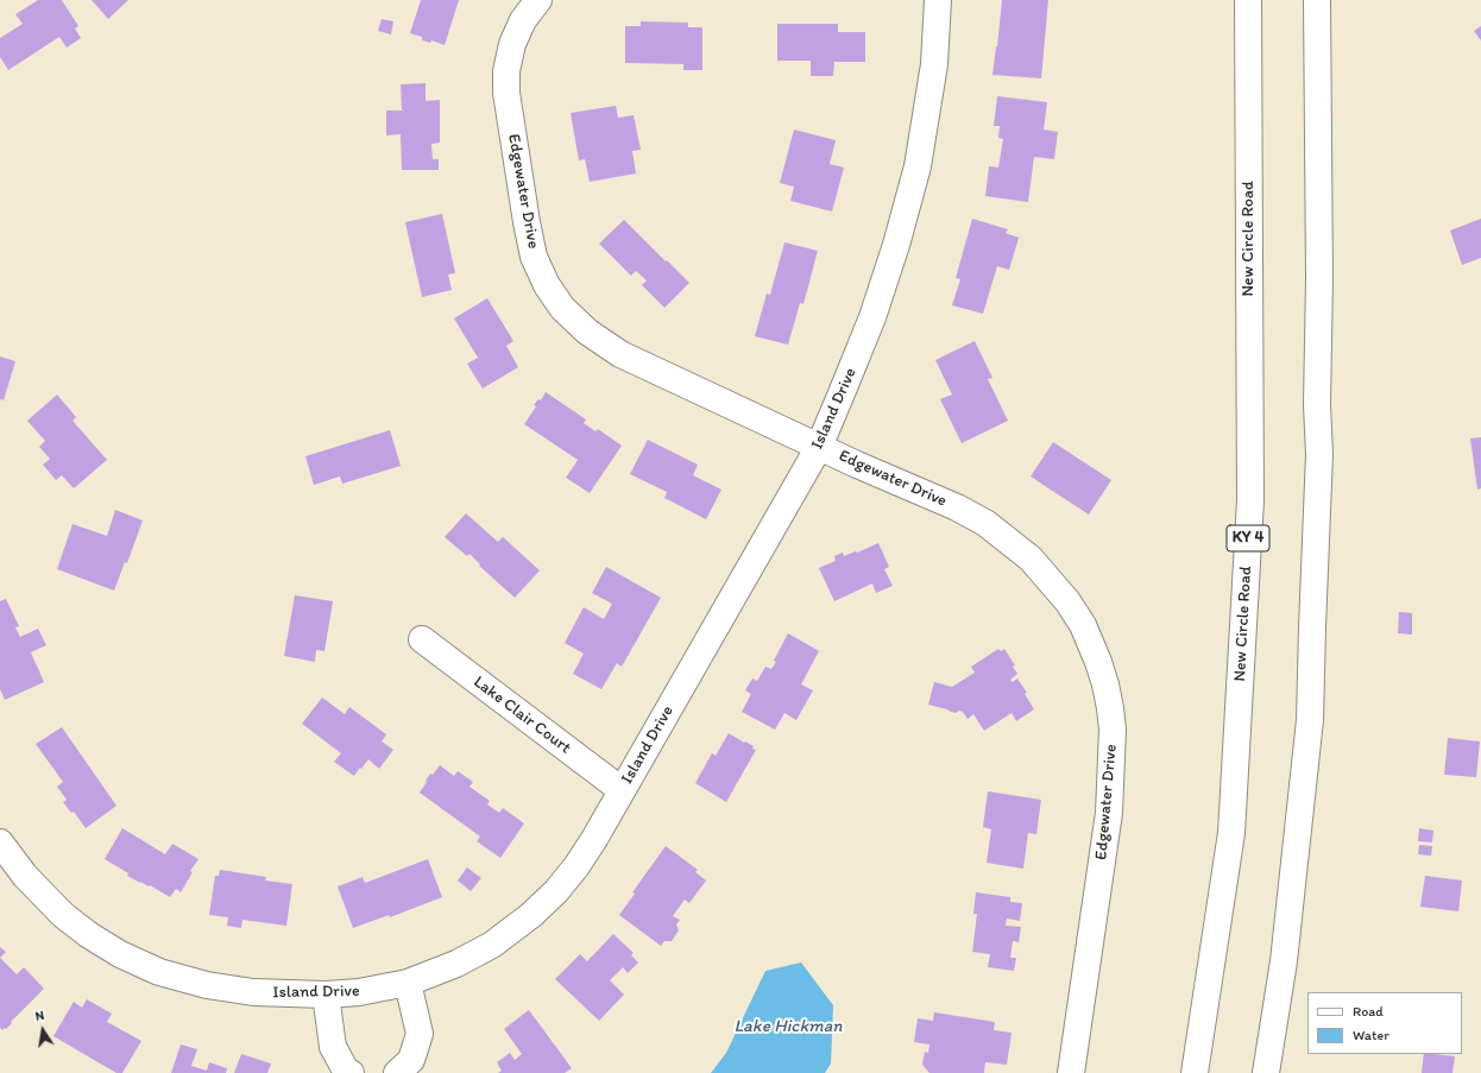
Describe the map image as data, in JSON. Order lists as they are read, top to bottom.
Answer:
{
  "streets": {
    "main road": [
      "Edgewater Drive",
      "New Circle Road",
      "Island Drive",
      "KY 4",
      "Lake Clair Court"
    ]
  },
  "crossings": [
    ["Edgewater Drive", "Island Drive"],
    ["Island Drive", "Lake Clair Court"]
  ],
  "water": ["Lake Hickman"],
  "legend": ["Road", "Water"],
  "north": "top"
}
